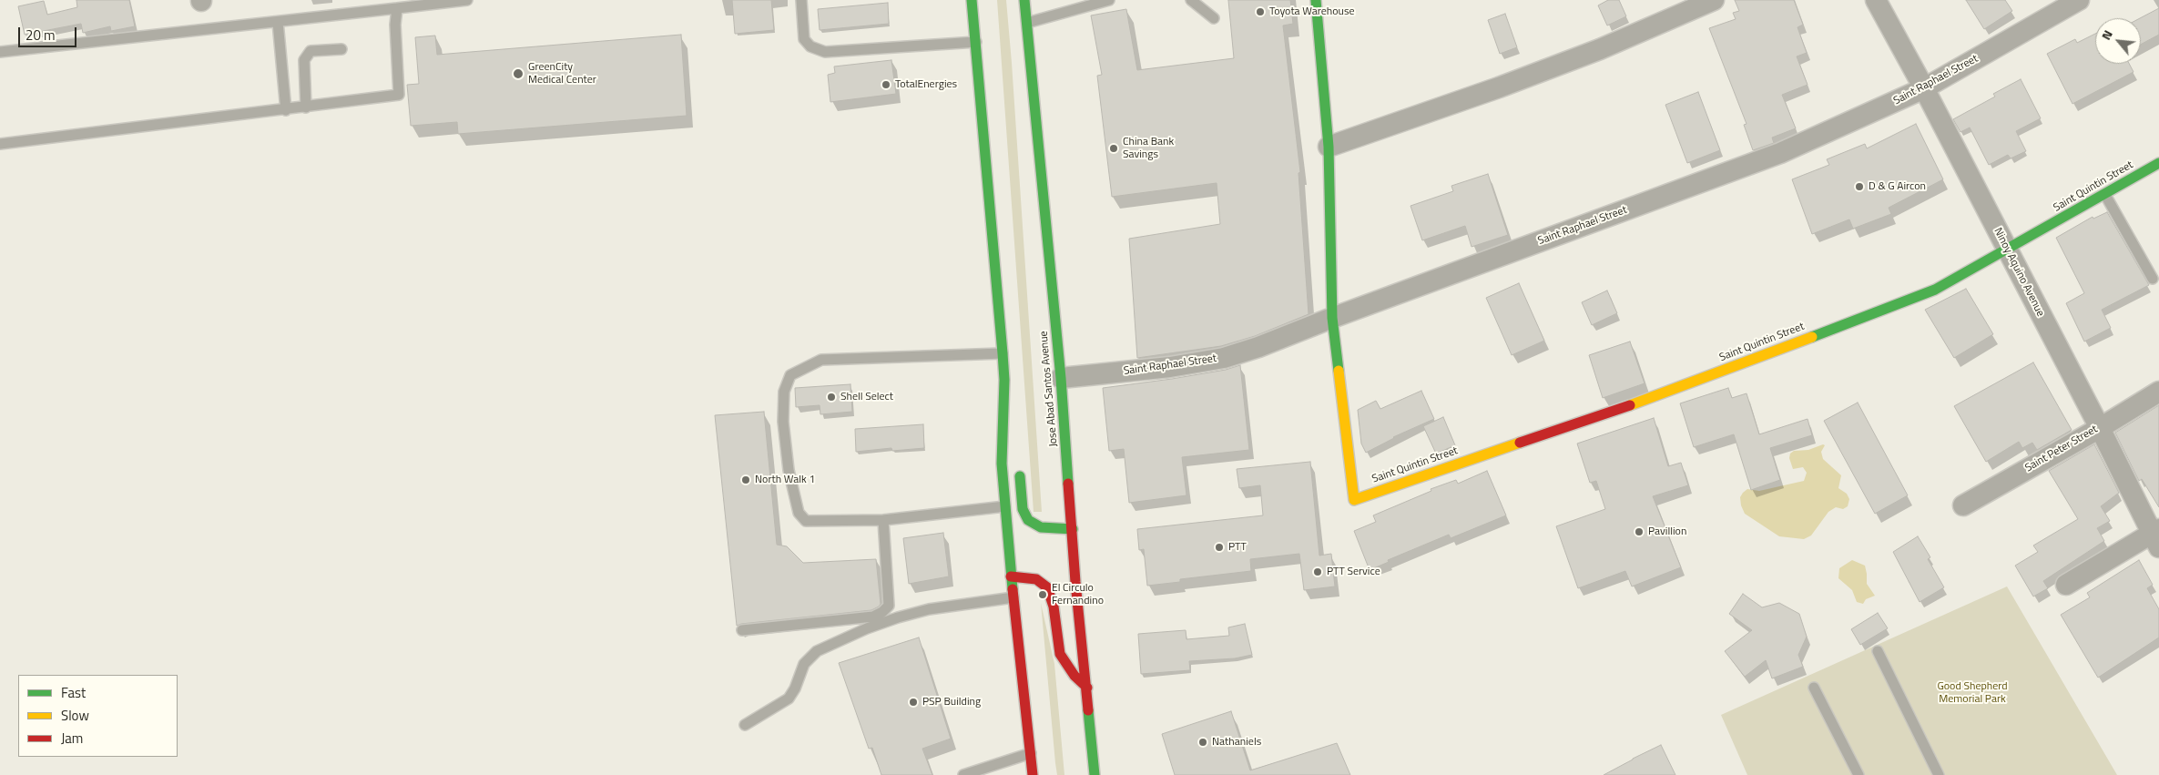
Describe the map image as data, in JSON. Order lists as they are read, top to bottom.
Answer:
{
  "streets": {
    "main road": ["Saint Quintin Street", "Jose Abad Santos Avenue"],
    "street": ["Saint Raphael Street", "Ninoy Aquino Avenue", "Saint Peter Street"]
  },
  "crossings": [
    ["Saint Raphael Street", "Saint Quintin Street"],
    ["Saint Raphael Street", "Ninoy Aquino Avenue"],
    ["Saint Raphael Street", "Jose Abad Santos Avenue"],
    ["Saint Quintin Street", "Ninoy Aquino Avenue"],
    ["Ninoy Aquino Avenue", "Saint Peter Street"]
  ],
  "parks": ["Good Shepherd Memorial Park"],
  "places": [
    "Toyota Warehouse",
    "GreenCity Medical Center",
    "TotalEnergies",
    "China Bank Savings",
    "D & G Aircon",
    "Shell Select",
    "North Walk 1",
    "Pavillion",
    "PTT",
    "PTT Service",
    "El Circulo Fernandino",
    "PSP Building",
    "Nathaniels"
  ],
  "legend": ["Fast", "Slow", "Jam"],
  "scale_bar": "20 m",
  "north": "top left"
}
